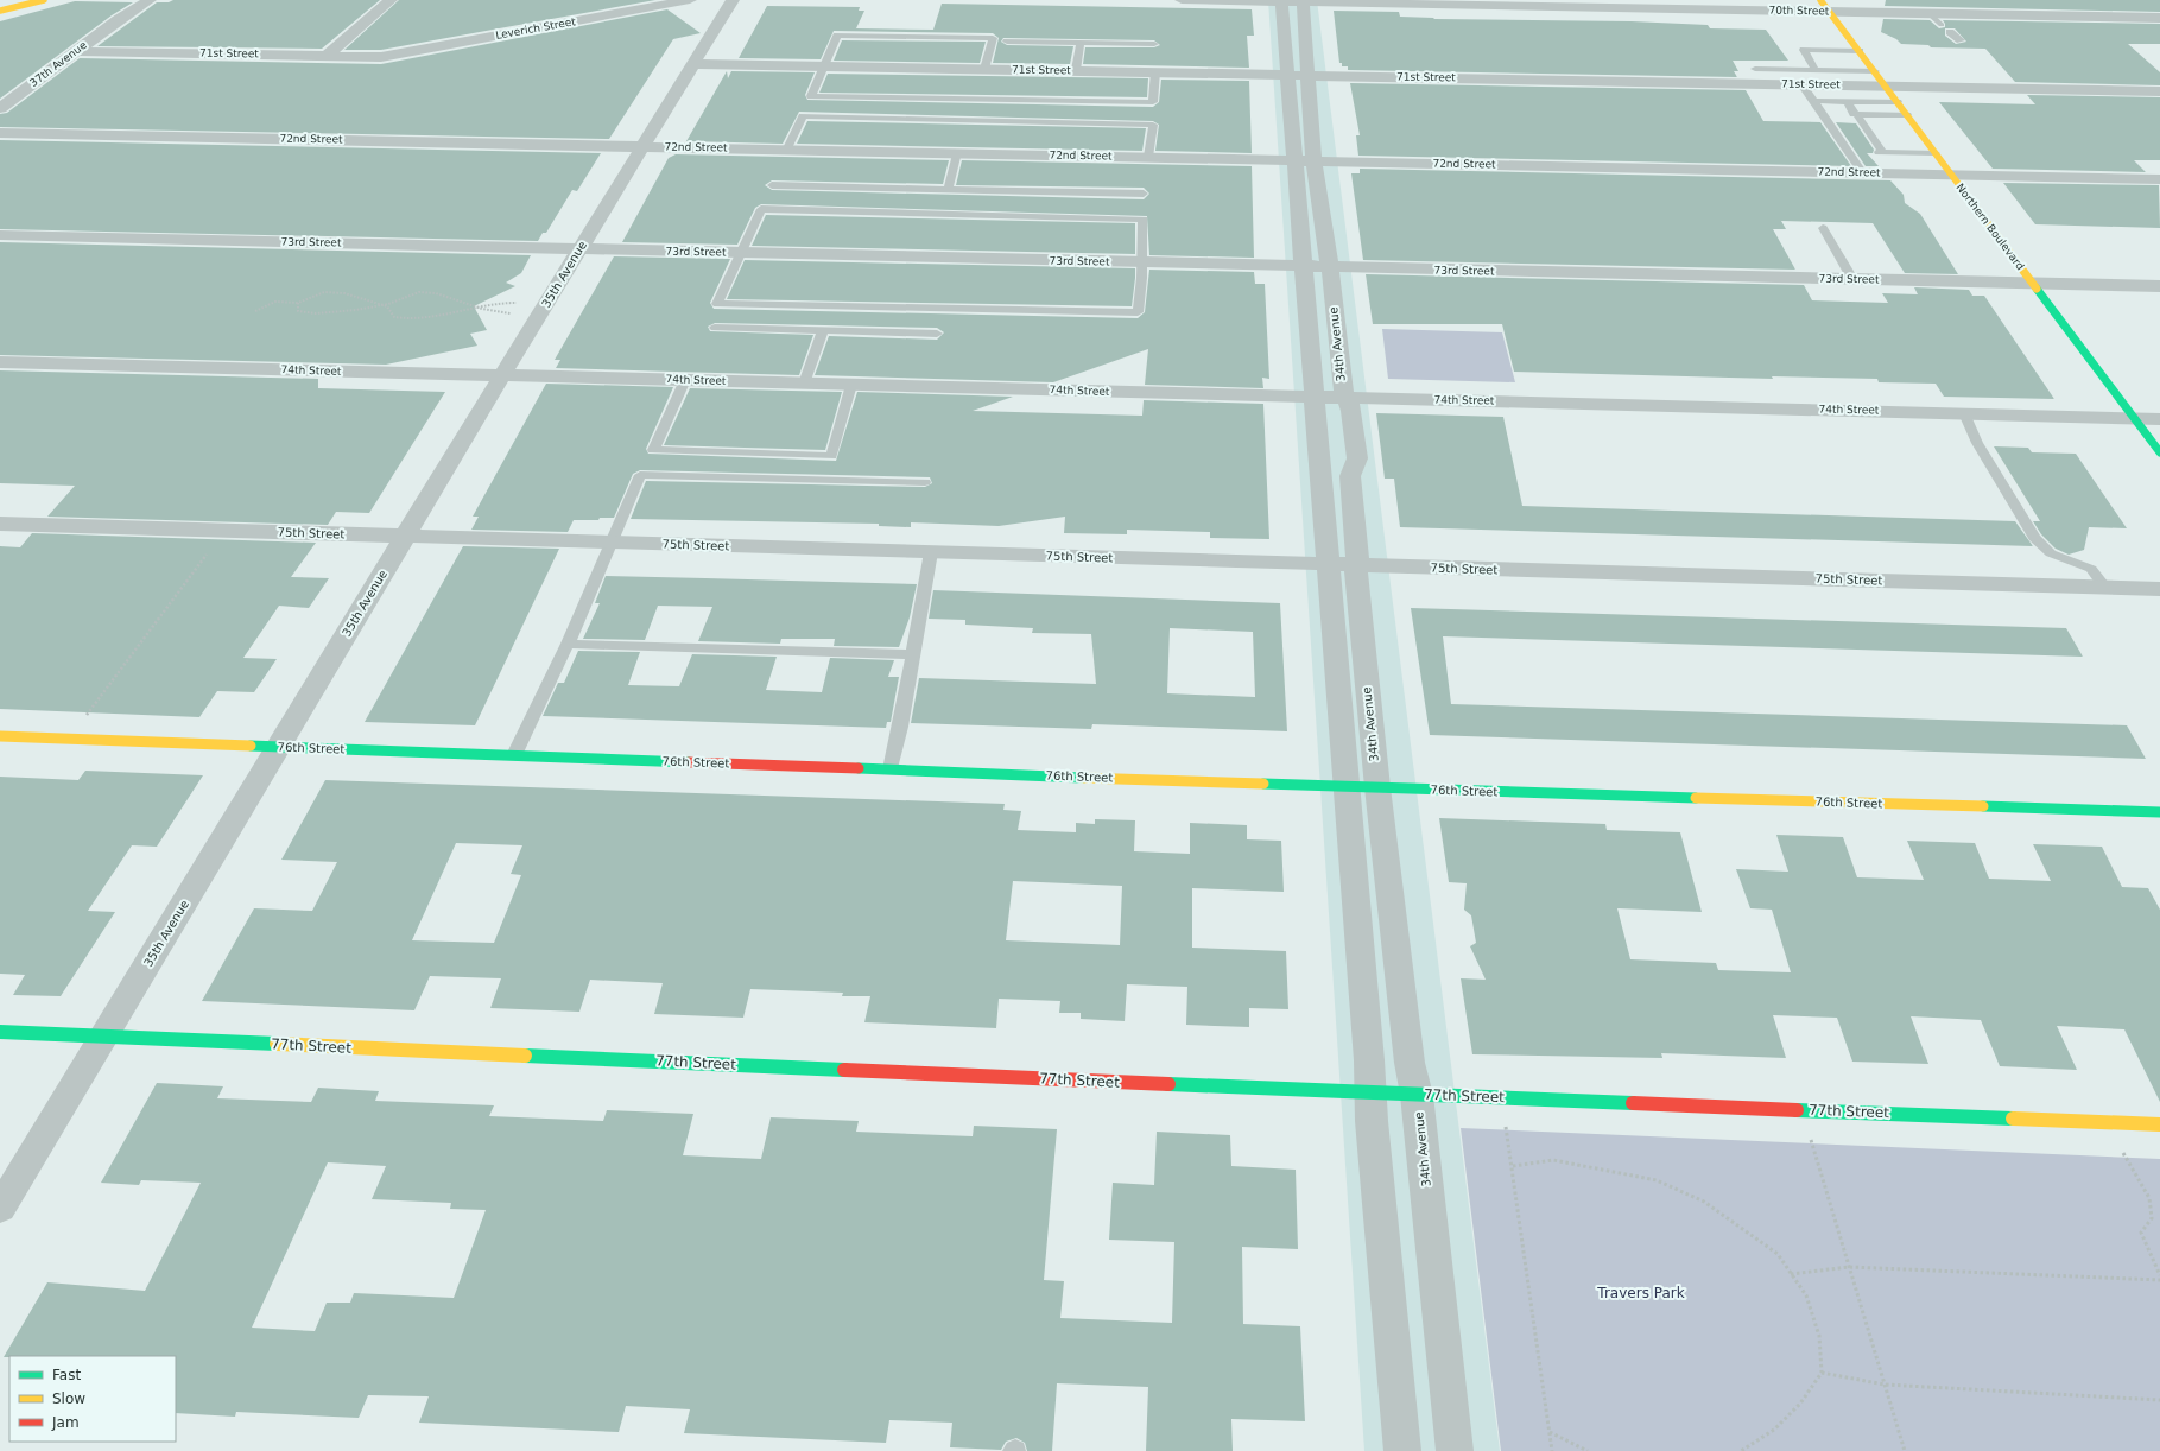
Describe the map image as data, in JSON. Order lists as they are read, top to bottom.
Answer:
{
  "streets": {
    "street": [
      "70th Street",
      "Leverich Street",
      "71st Street",
      "37th Avenue",
      "72nd Street",
      "Northern Boulevard",
      "73rd Street",
      "35th Avenue",
      "34th Avenue",
      "74th Street",
      "75th Street",
      "76th Street",
      "77th Street"
    ]
  },
  "crossings": [
    ["70th Street", "Northern Boulevard"],
    ["70th Street", "34th Avenue"],
    ["Leverich Street", "71st Street"],
    ["71st Street", "37th Avenue"],
    ["71st Street", "Northern Boulevard"],
    ["71st Street", "35th Avenue"],
    ["71st Street", "34th Avenue"],
    ["72nd Street", "Northern Boulevard"],
    ["72nd Street", "35th Avenue"],
    ["72nd Street", "34th Avenue"],
    ["Northern Boulevard", "73rd Street"],
    ["Northern Boulevard", "74th Street"],
    ["73rd Street", "35th Avenue"],
    ["73rd Street", "34th Avenue"],
    ["35th Avenue", "74th Street"],
    ["35th Avenue", "75th Street"],
    ["35th Avenue", "76th Street"],
    ["35th Avenue", "77th Street"],
    ["34th Avenue", "74th Street"],
    ["34th Avenue", "75th Street"],
    ["34th Avenue", "76th Street"],
    ["34th Avenue", "77th Street"]
  ],
  "parks": ["Travers Park"],
  "legend": ["Fast", "Slow", "Jam"]
}
